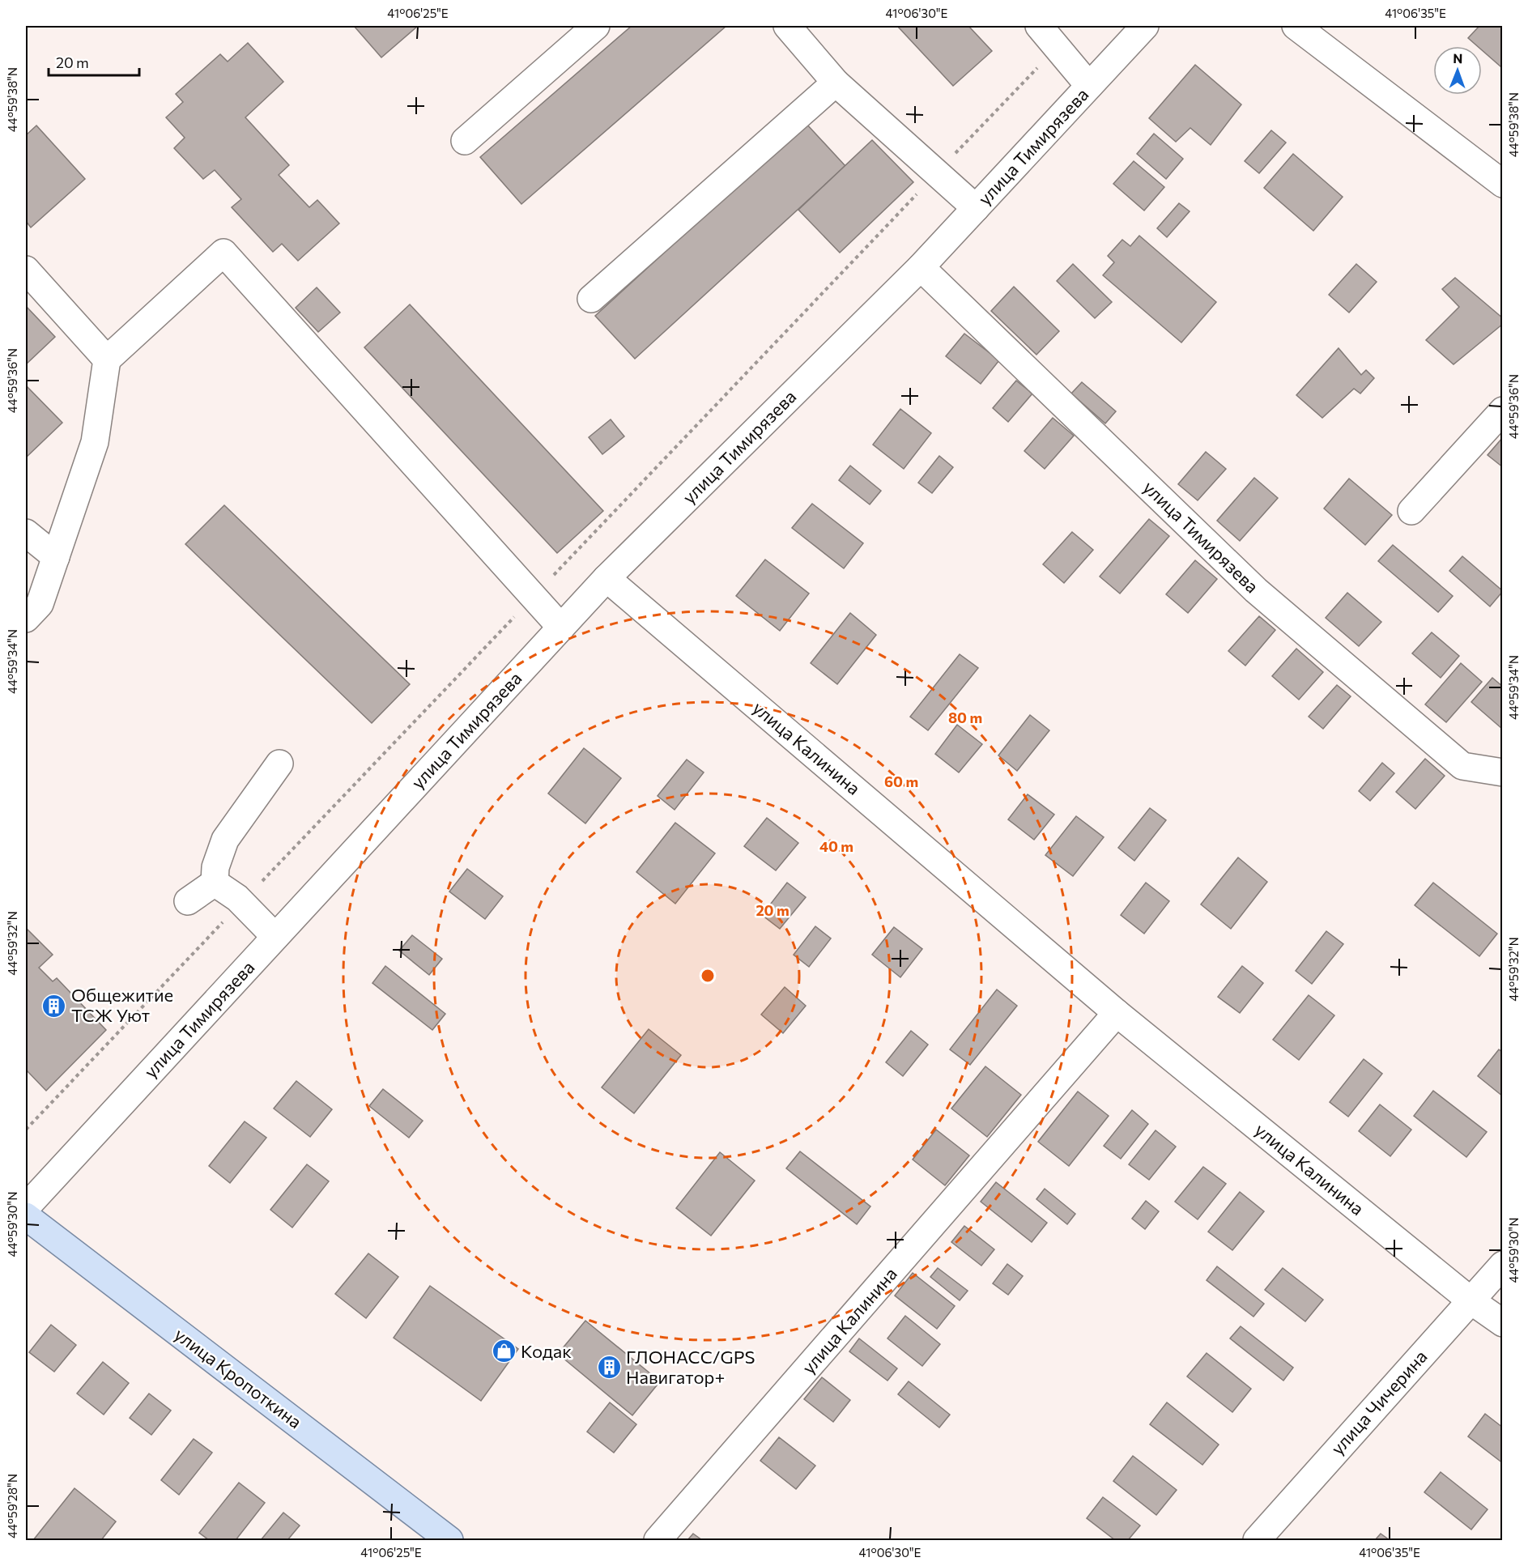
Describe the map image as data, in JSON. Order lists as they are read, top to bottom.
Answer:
{
  "streets": {
    "main road": ["улица Кропоткина"],
    "street": ["улица Тимирязева", "улица Калинина", "улица Чичерина"]
  },
  "crossings": [
    ["улица Тимирязева", "улица Калинина"],
    ["улица Калинина", "улица Чичерина"]
  ],
  "places": {
    "building": ["Общежитие ТСЖ Уют", "ГЛОНАСС/GPS Навигатор+"],
    "shop": ["Кодак"]
  },
  "scale_bar": "20 m",
  "north": "top",
  "coordinates": [
    "41°06'25\"E",
    "41°06'30\"E",
    "41°06'35\"E",
    "44°59'38\"N",
    "44°59'36\"N",
    "44°59'34\"N",
    "44°59'32\"N",
    "44°59'30\"N",
    "44°59'28\"N"
  ],
  "rings": [
    "80 m",
    "60 m",
    "40 m",
    "20 m"
  ]
}
